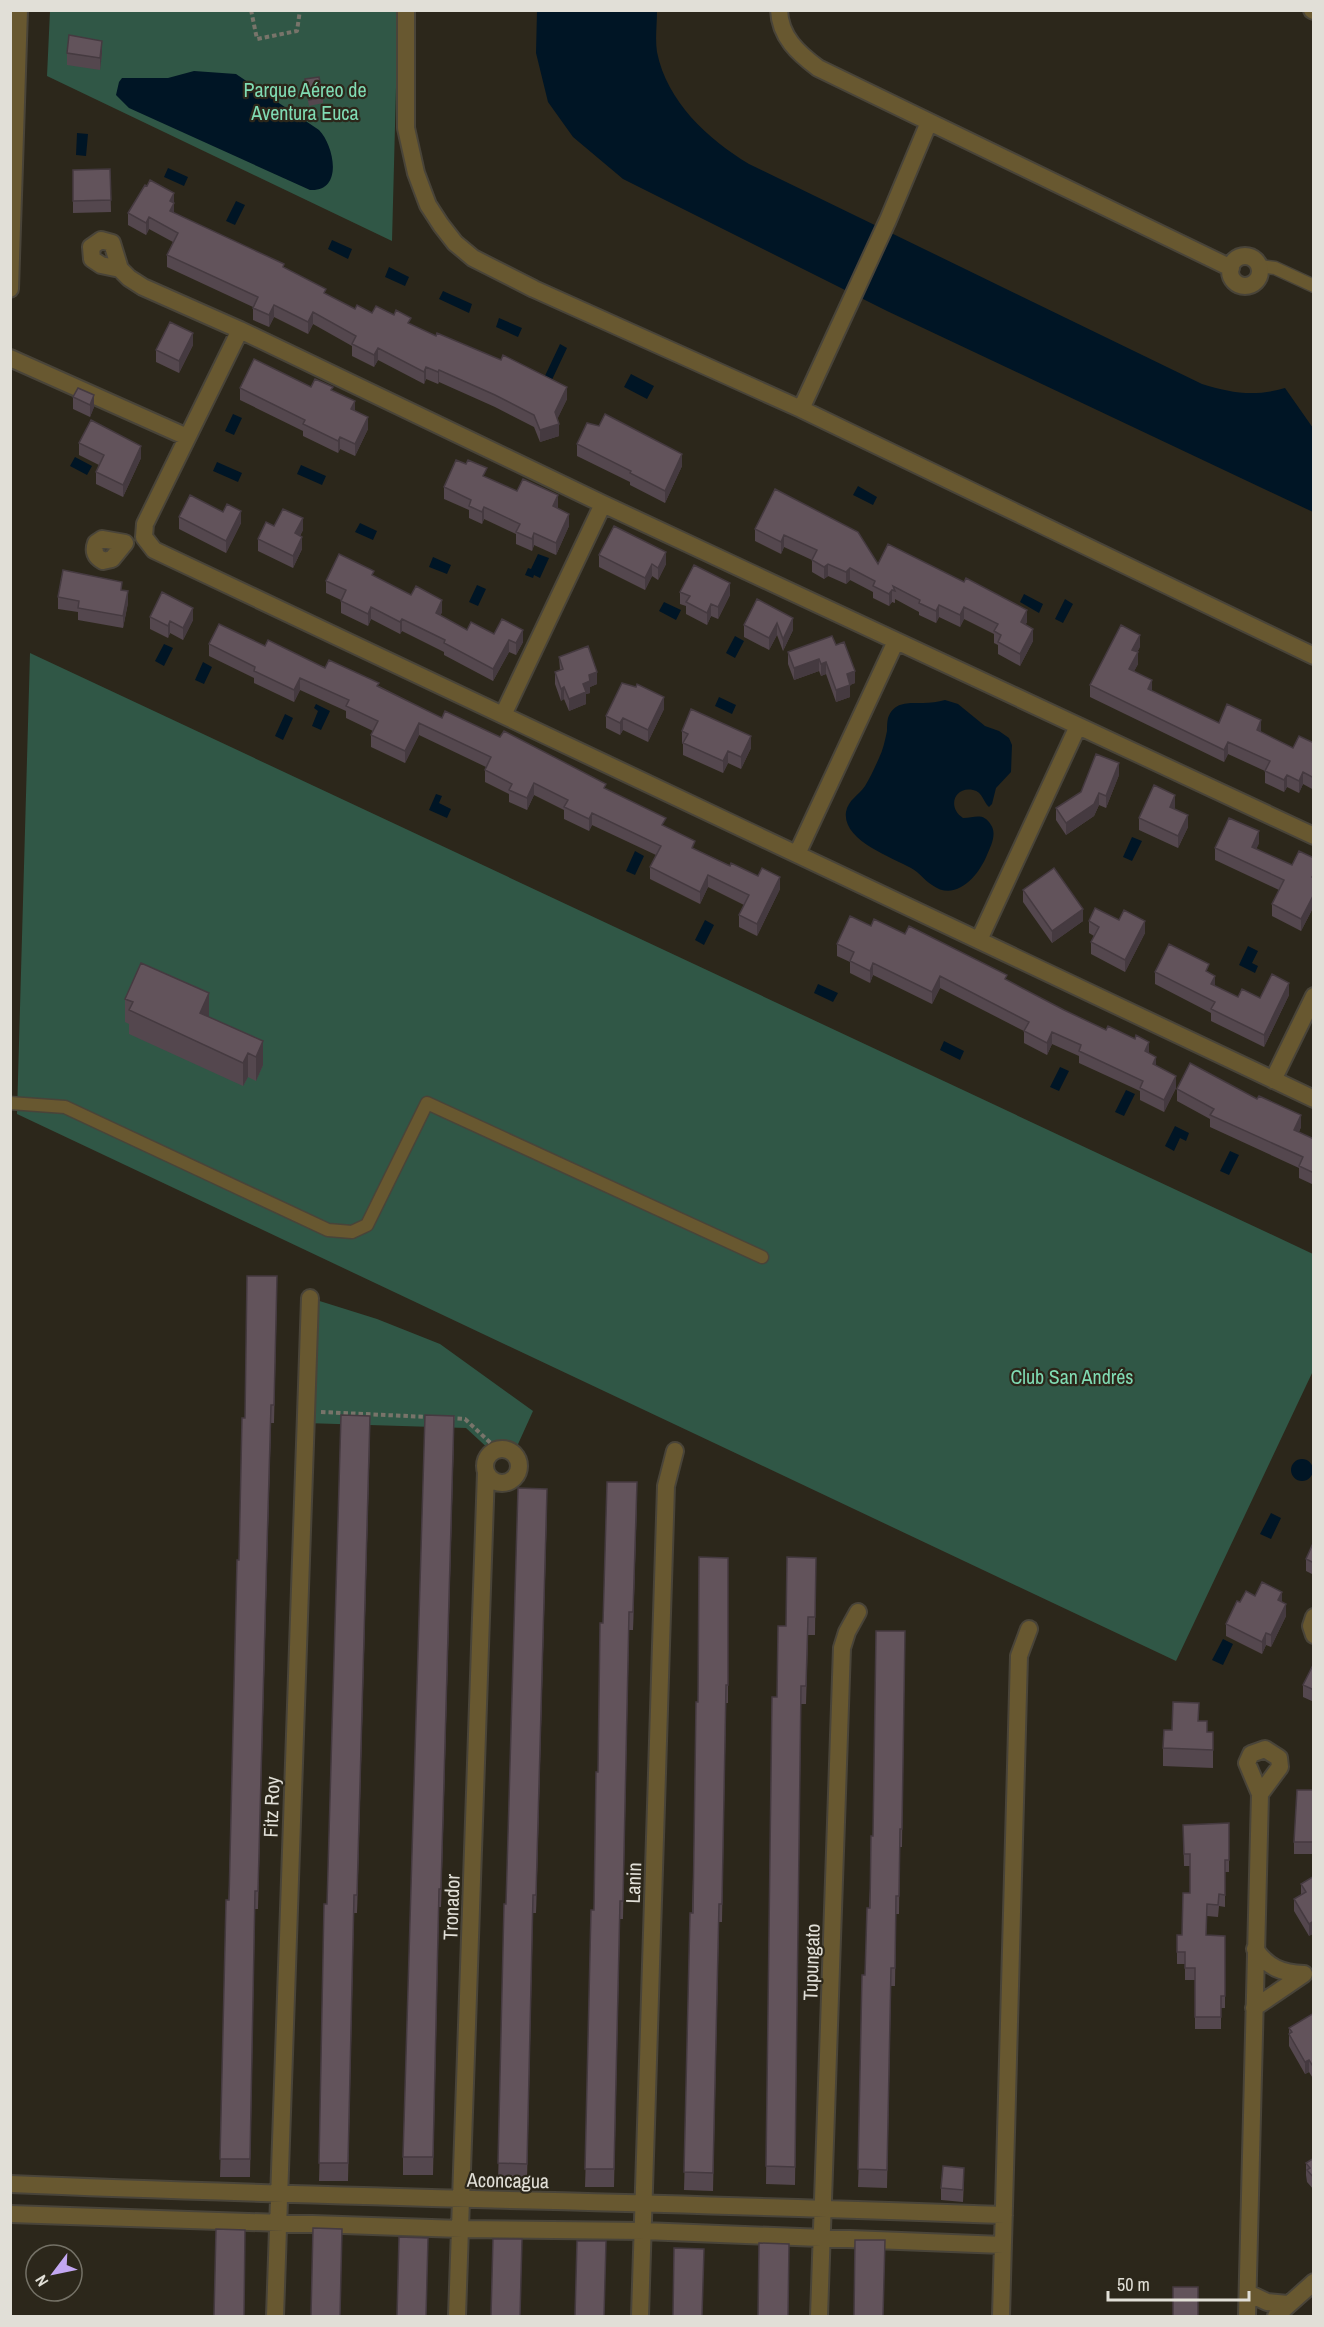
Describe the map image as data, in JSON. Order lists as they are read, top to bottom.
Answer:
{
  "streets": {
    "street": [
      "Fitz Roy",
      "Lanin",
      "Tronador",
      "Tupungato",
      "Aconcagua"
    ]
  },
  "crossings": [
    ["Fitz Roy", "Aconcagua"],
    ["Lanin", "Aconcagua"],
    ["Tronador", "Aconcagua"],
    ["Tupungato", "Aconcagua"]
  ],
  "parks": ["Parque Aéreo de Aventura Euca", "Club San Andrés"],
  "scale_bar": "50 m",
  "north": "bottom left"
}
